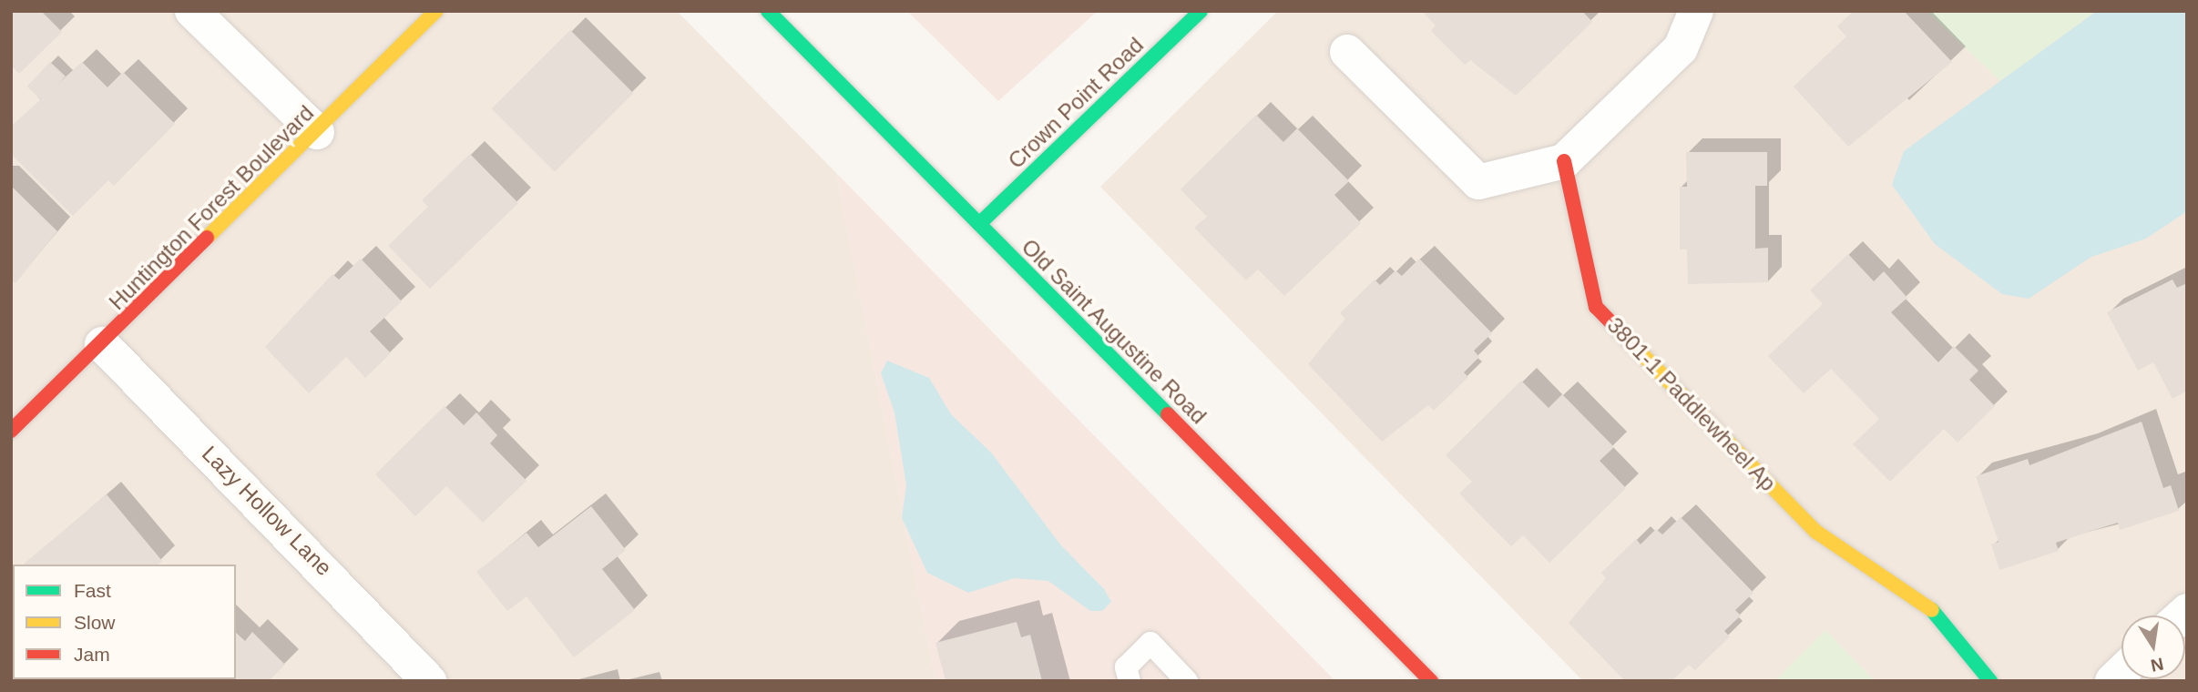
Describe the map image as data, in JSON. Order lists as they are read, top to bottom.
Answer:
{
  "streets": {
    "street": [
      "Crown Point Road",
      "Huntington Forest Boulevard",
      "Old Saint Augustine Road",
      "3801-1 Paddlewheel Ap",
      "Lazy Hollow Lane"
    ]
  },
  "crossings": [
    ["Crown Point Road", "Old Saint Augustine Road"],
    ["Huntington Forest Boulevard", "Lazy Hollow Lane"]
  ],
  "legend": ["Fast", "Slow", "Jam"],
  "north": "bottom"
}
